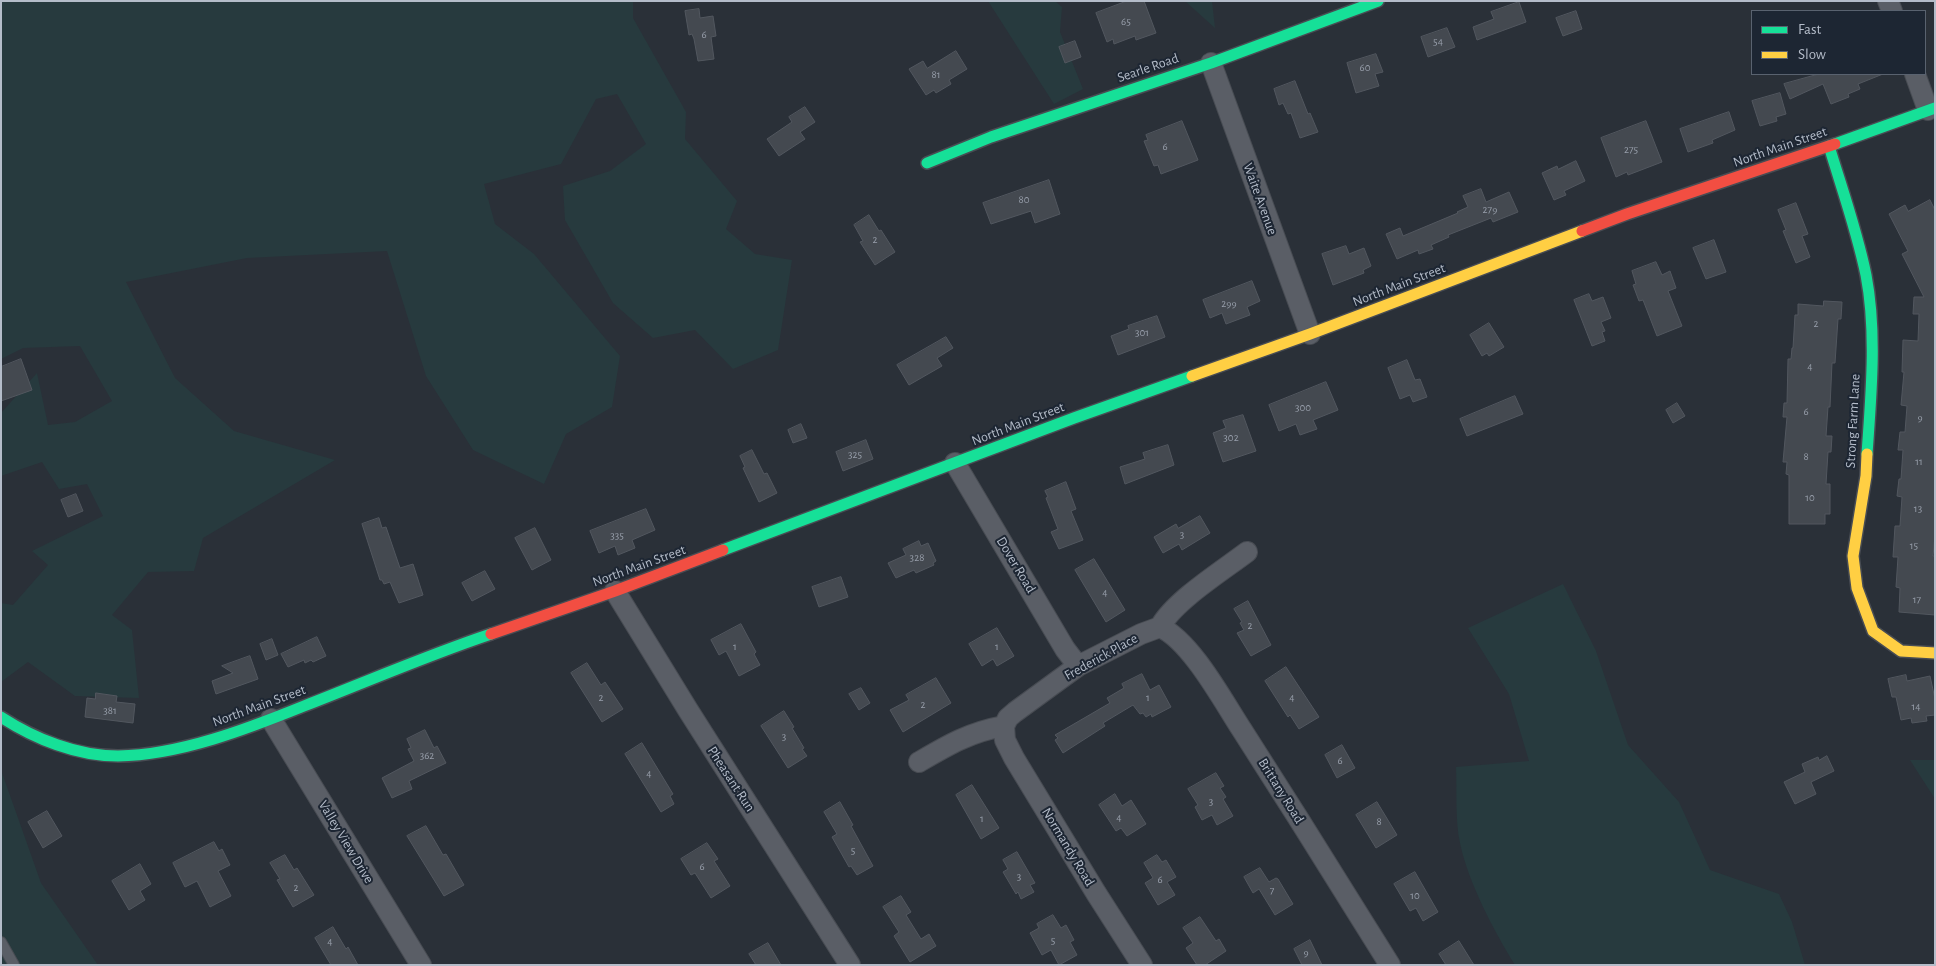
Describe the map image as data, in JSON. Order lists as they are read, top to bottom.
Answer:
{
  "streets": {
    "street": [
      "Searle Road",
      "North Main Street",
      "Waite Avenue",
      "Strong Farm Lane",
      "Dover Road",
      "Frederick Place",
      "Pheasant Run",
      "Brittany Road",
      "Valley View Drive",
      "Normandy Road"
    ]
  },
  "crossings": [
    ["Searle Road", "Waite Avenue"],
    ["North Main Street", "Waite Avenue"],
    ["North Main Street", "Strong Farm Lane"],
    ["North Main Street", "Dover Road"],
    ["North Main Street", "Pheasant Run"],
    ["North Main Street", "Valley View Drive"],
    ["Dover Road", "Frederick Place"],
    ["Frederick Place", "Brittany Road"],
    ["Frederick Place", "Normandy Road"]
  ],
  "house_numbers": [
    "65",
    "6",
    "54",
    "60",
    "81",
    "6",
    "275",
    "80",
    "279",
    "2",
    "299",
    "2",
    "301",
    "4",
    "300",
    "6",
    "9",
    "302",
    "325",
    "8",
    "11",
    "10",
    "13",
    "3",
    "335",
    "15",
    "328",
    "4",
    "17",
    "2",
    "1",
    "1",
    "2",
    "1",
    "4",
    "2",
    "14",
    "381",
    "3",
    "362",
    "6",
    "4",
    "3",
    "4",
    "1",
    "8",
    "5",
    "6",
    "3",
    "6",
    "2",
    "7",
    "10",
    "5",
    "4",
    "9"
  ],
  "legend": ["Fast", "Slow"]
}
